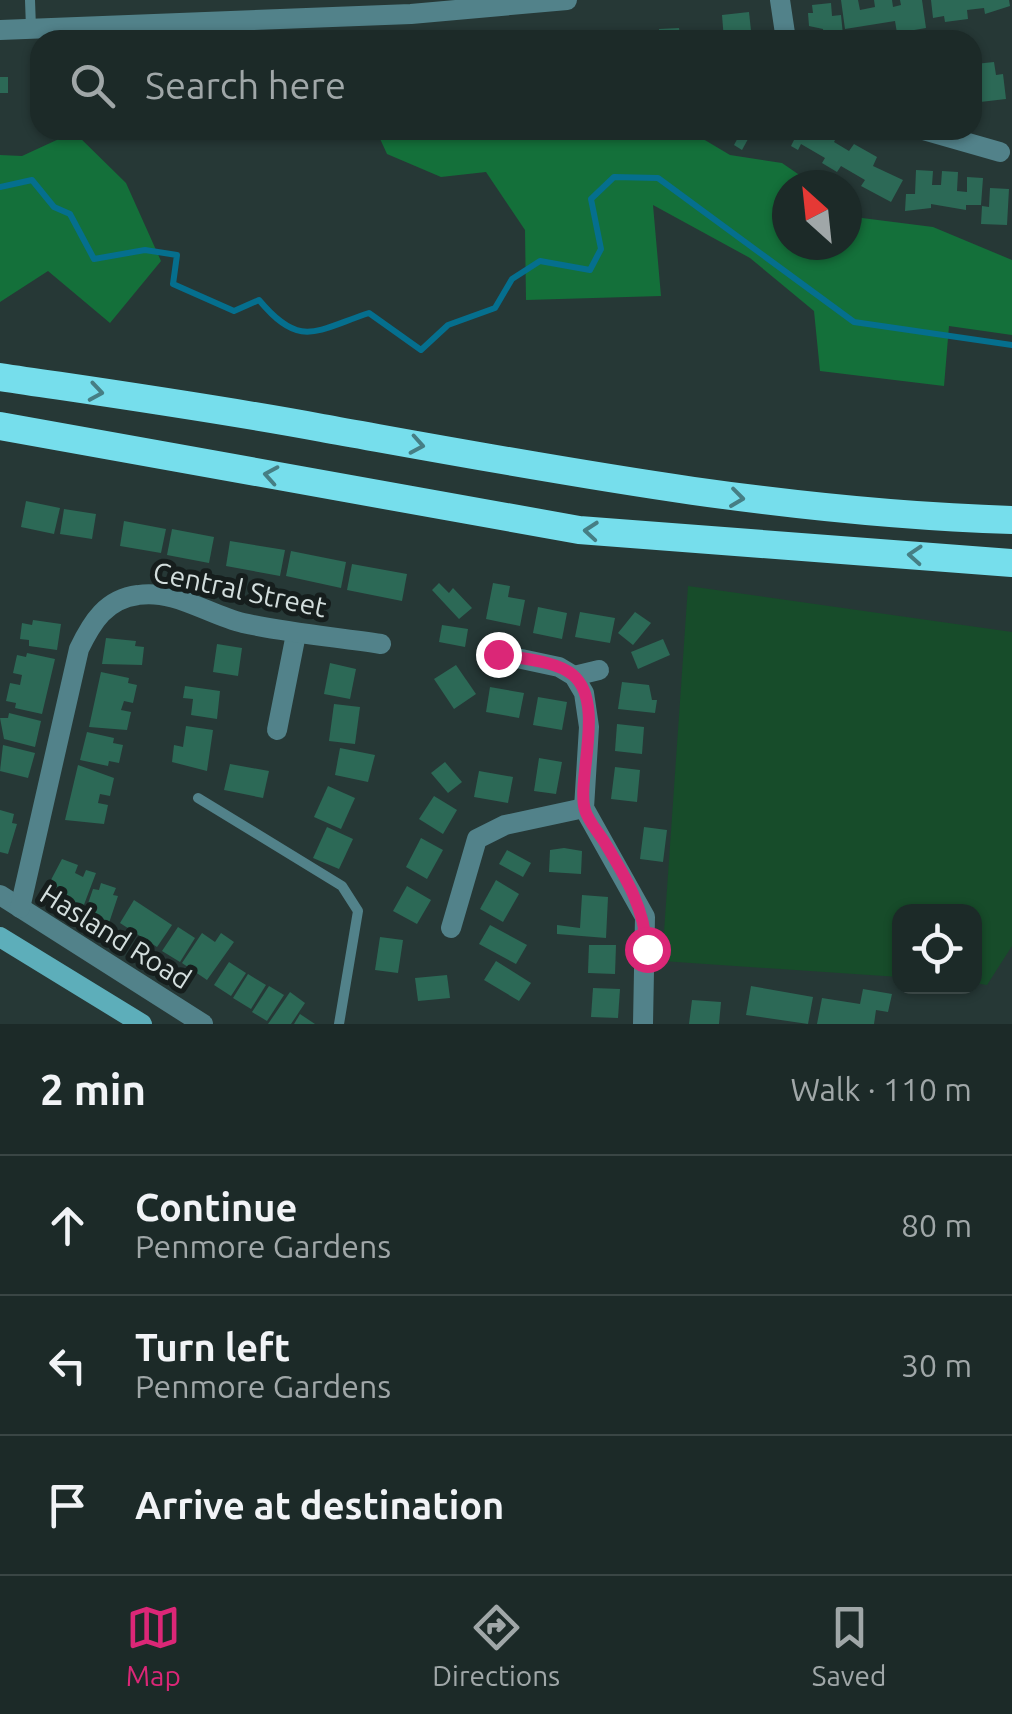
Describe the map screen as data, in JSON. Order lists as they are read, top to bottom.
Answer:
{
  "streets": {
    "street": ["Central Street", "Hasland Road"]
  },
  "crossings": [
    ["Central Street", "Hasland Road"]
  ],
  "north": "top left",
  "page": {
    "search": "Search here",
    "heading": ["2 min", "Walk · 110 m"],
    "list": [
      ["Continue", "Penmore Gardens", "80 m"],
      ["Turn left", "Penmore Gardens", "30 m"],
      "Arrive at destination"
    ],
    "nav": ["Map", "Directions", "Saved"]
  }
}
